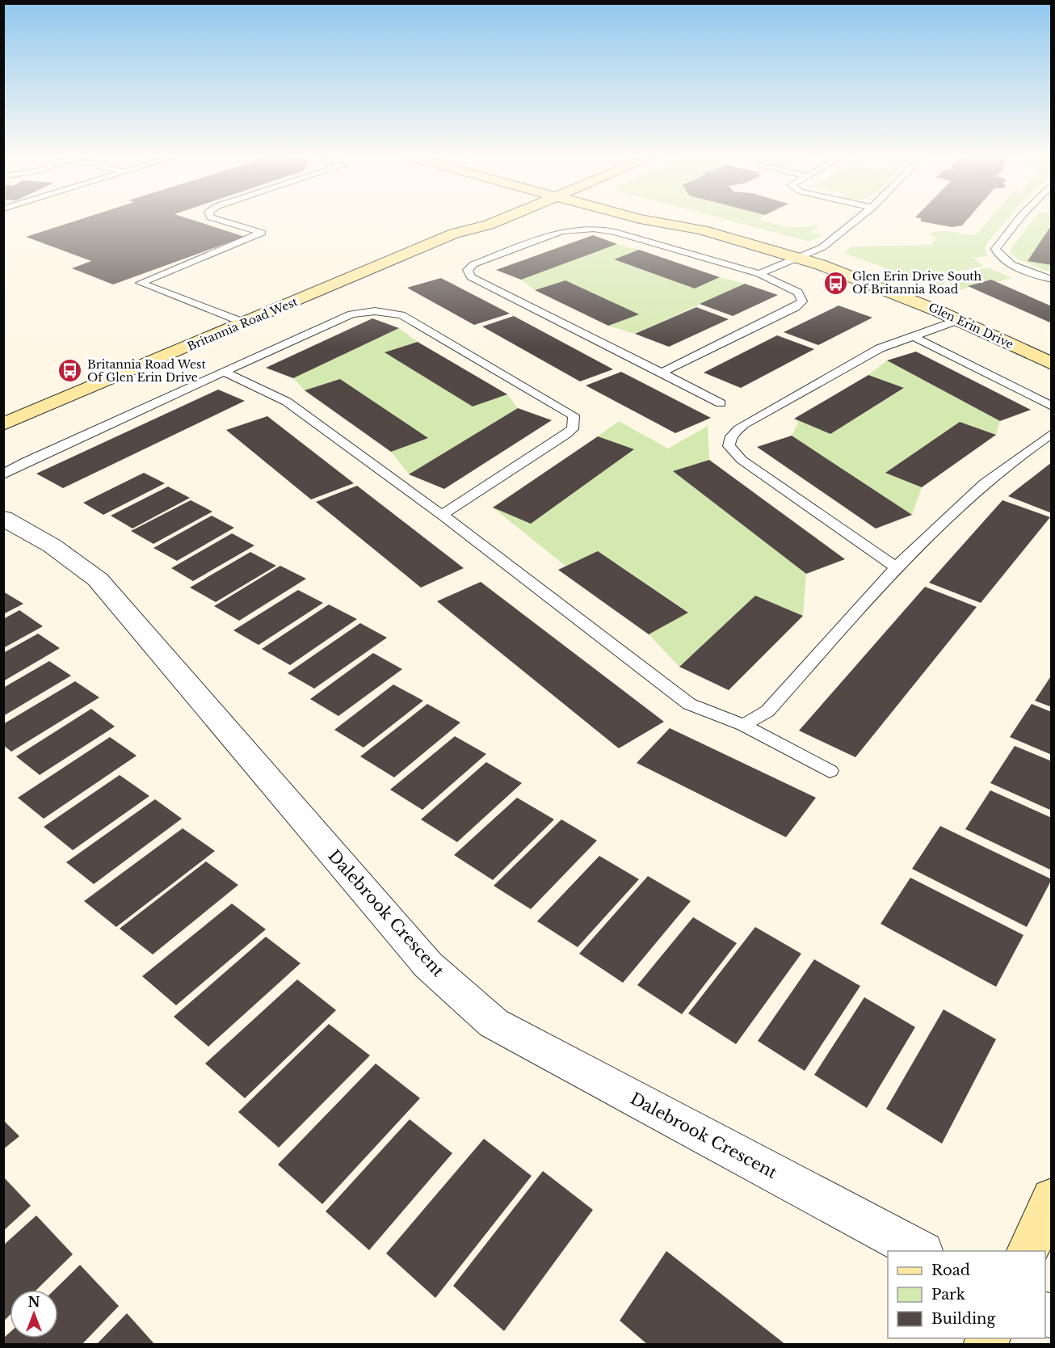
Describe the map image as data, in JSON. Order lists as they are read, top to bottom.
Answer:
{
  "streets": {
    "street": ["Britannia Road West", "Glen Erin Drive", "Dalebrook Crescent"]
  },
  "places": {
    "bus stop": ["Glen Erin Drive South Of Britannia Road", "Britannia Road West Of Glen Erin Drive"]
  },
  "legend": ["Road", "Park", "Building"],
  "north": "top"
}
